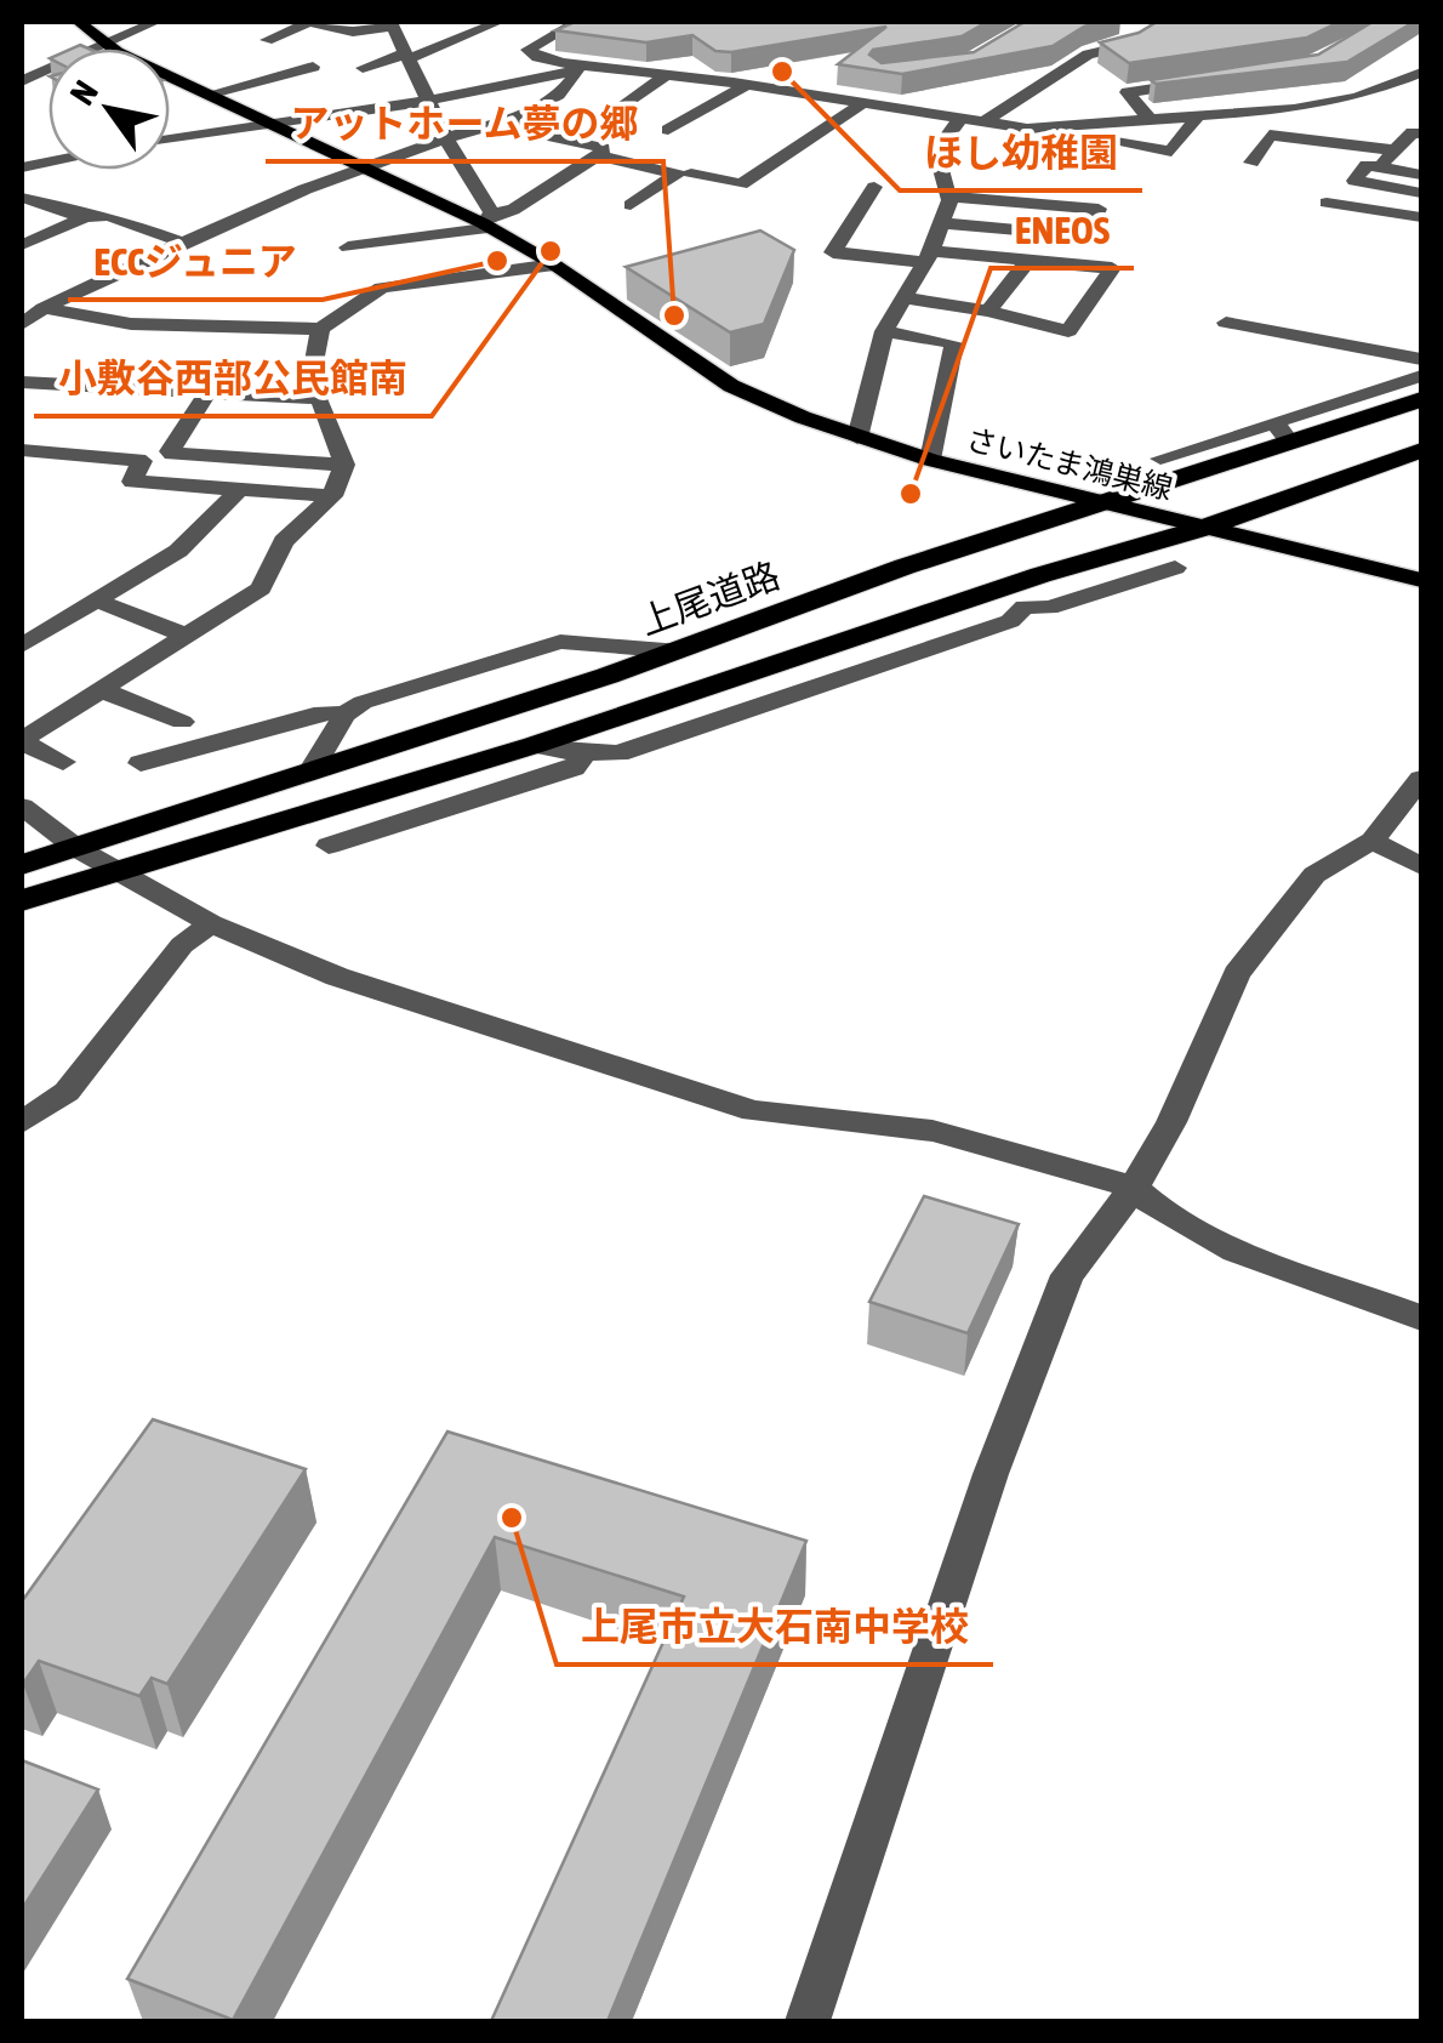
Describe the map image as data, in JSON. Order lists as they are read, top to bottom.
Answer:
{
  "streets": {
    "highway": ["上尾道路"],
    "main road": ["さいたま鴻巣線"]
  },
  "crossings": [
    ["さいたま鴻巣線", "上尾道路"]
  ],
  "places": [
    "ほし幼稚園",
    "小敷谷西部公民館南",
    "ECCジュニア",
    "アットホーム夢の郷",
    "ENEOS",
    "上尾市立大石南中学校"
  ],
  "north": "top left"
}
